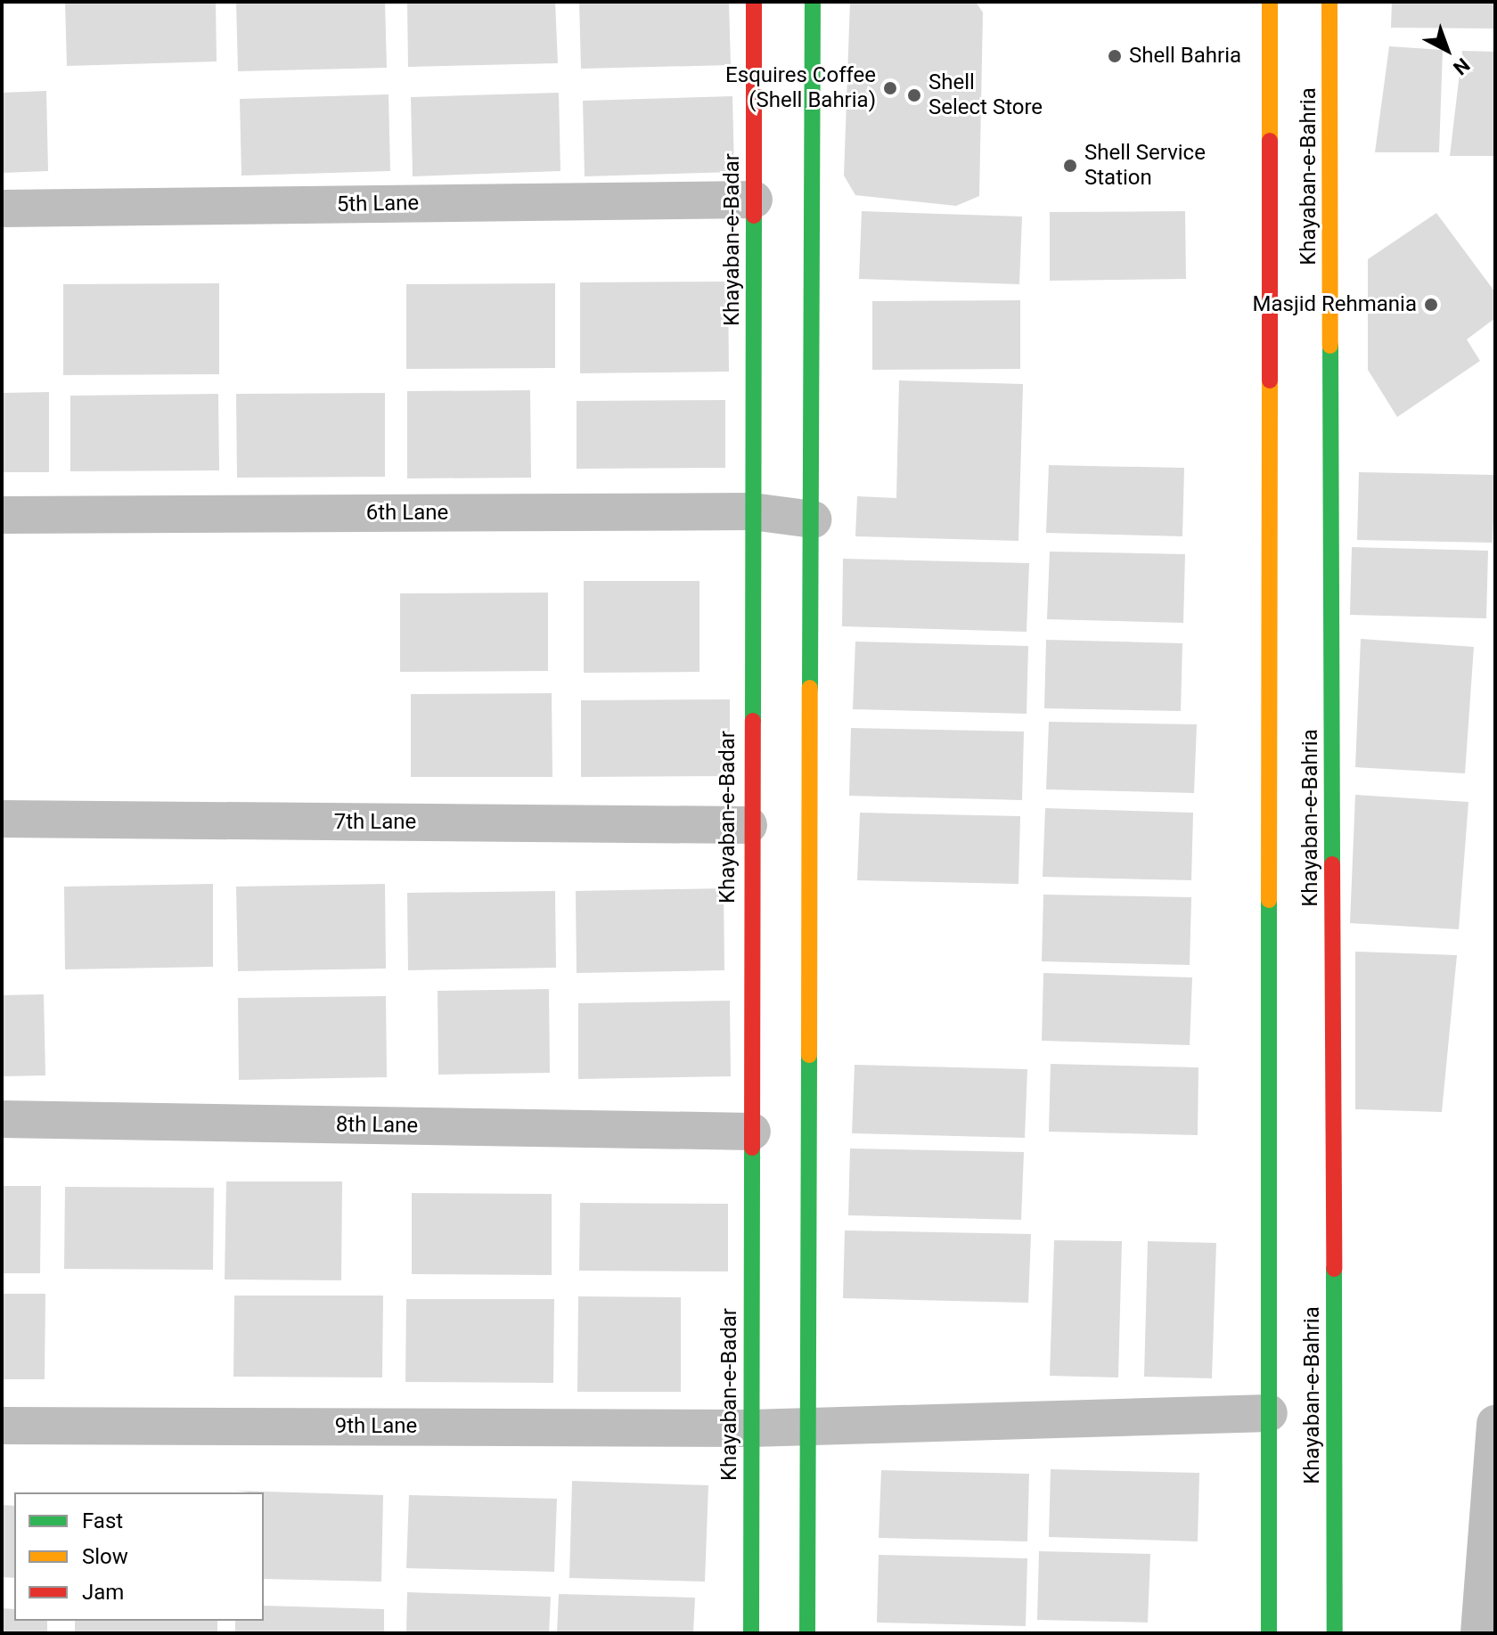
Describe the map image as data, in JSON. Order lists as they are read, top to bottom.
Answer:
{
  "streets": {
    "main road": ["Khayaban-e-Bahria", "Khayaban-e-Badar"],
    "street": [
      "5th Lane",
      "6th Lane",
      "7th Lane",
      "8th Lane",
      "9th Lane"
    ]
  },
  "crossings": [
    ["Khayaban-e-Bahria", "9th Lane"],
    ["5th Lane", "Khayaban-e-Badar"],
    ["Khayaban-e-Badar", "6th Lane"],
    ["Khayaban-e-Badar", "7th Lane"],
    ["Khayaban-e-Badar", "8th Lane"],
    ["Khayaban-e-Badar", "9th Lane"]
  ],
  "places": [
    "Shell Bahria",
    "Esquires Coffee (Shell Bahria)",
    "Shell Select Store",
    "Shell Service Station",
    "Masjid Rehmania"
  ],
  "legend": ["Fast", "Slow", "Jam"],
  "north": "bottom right"
}
